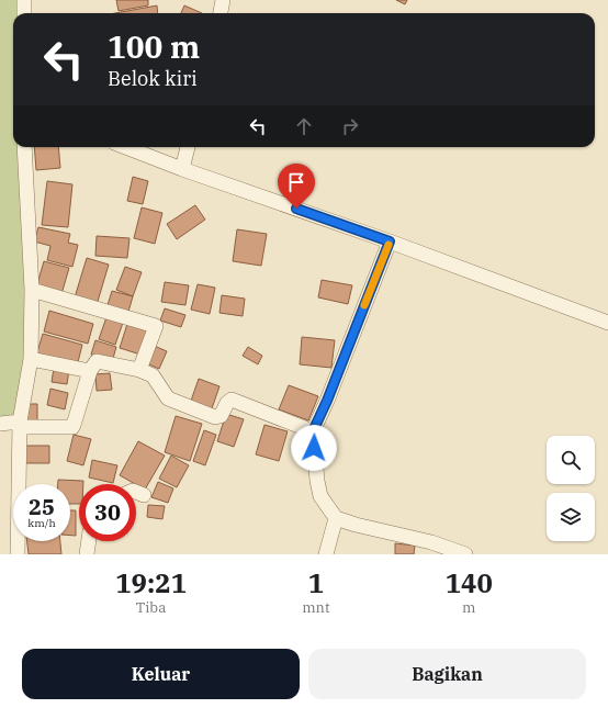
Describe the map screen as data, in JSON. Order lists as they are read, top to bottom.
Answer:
{
  "page": {
    "turn": ["100 m", "Belok kiri"],
    "speed": "25 km/h",
    "limit": "30",
    "eta": [
      "19:21",
      "Tiba",
      "1",
      "mnt",
      "140",
      "m"
    ],
    "buttons": ["Keluar", "Bagikan"]
  }
}
